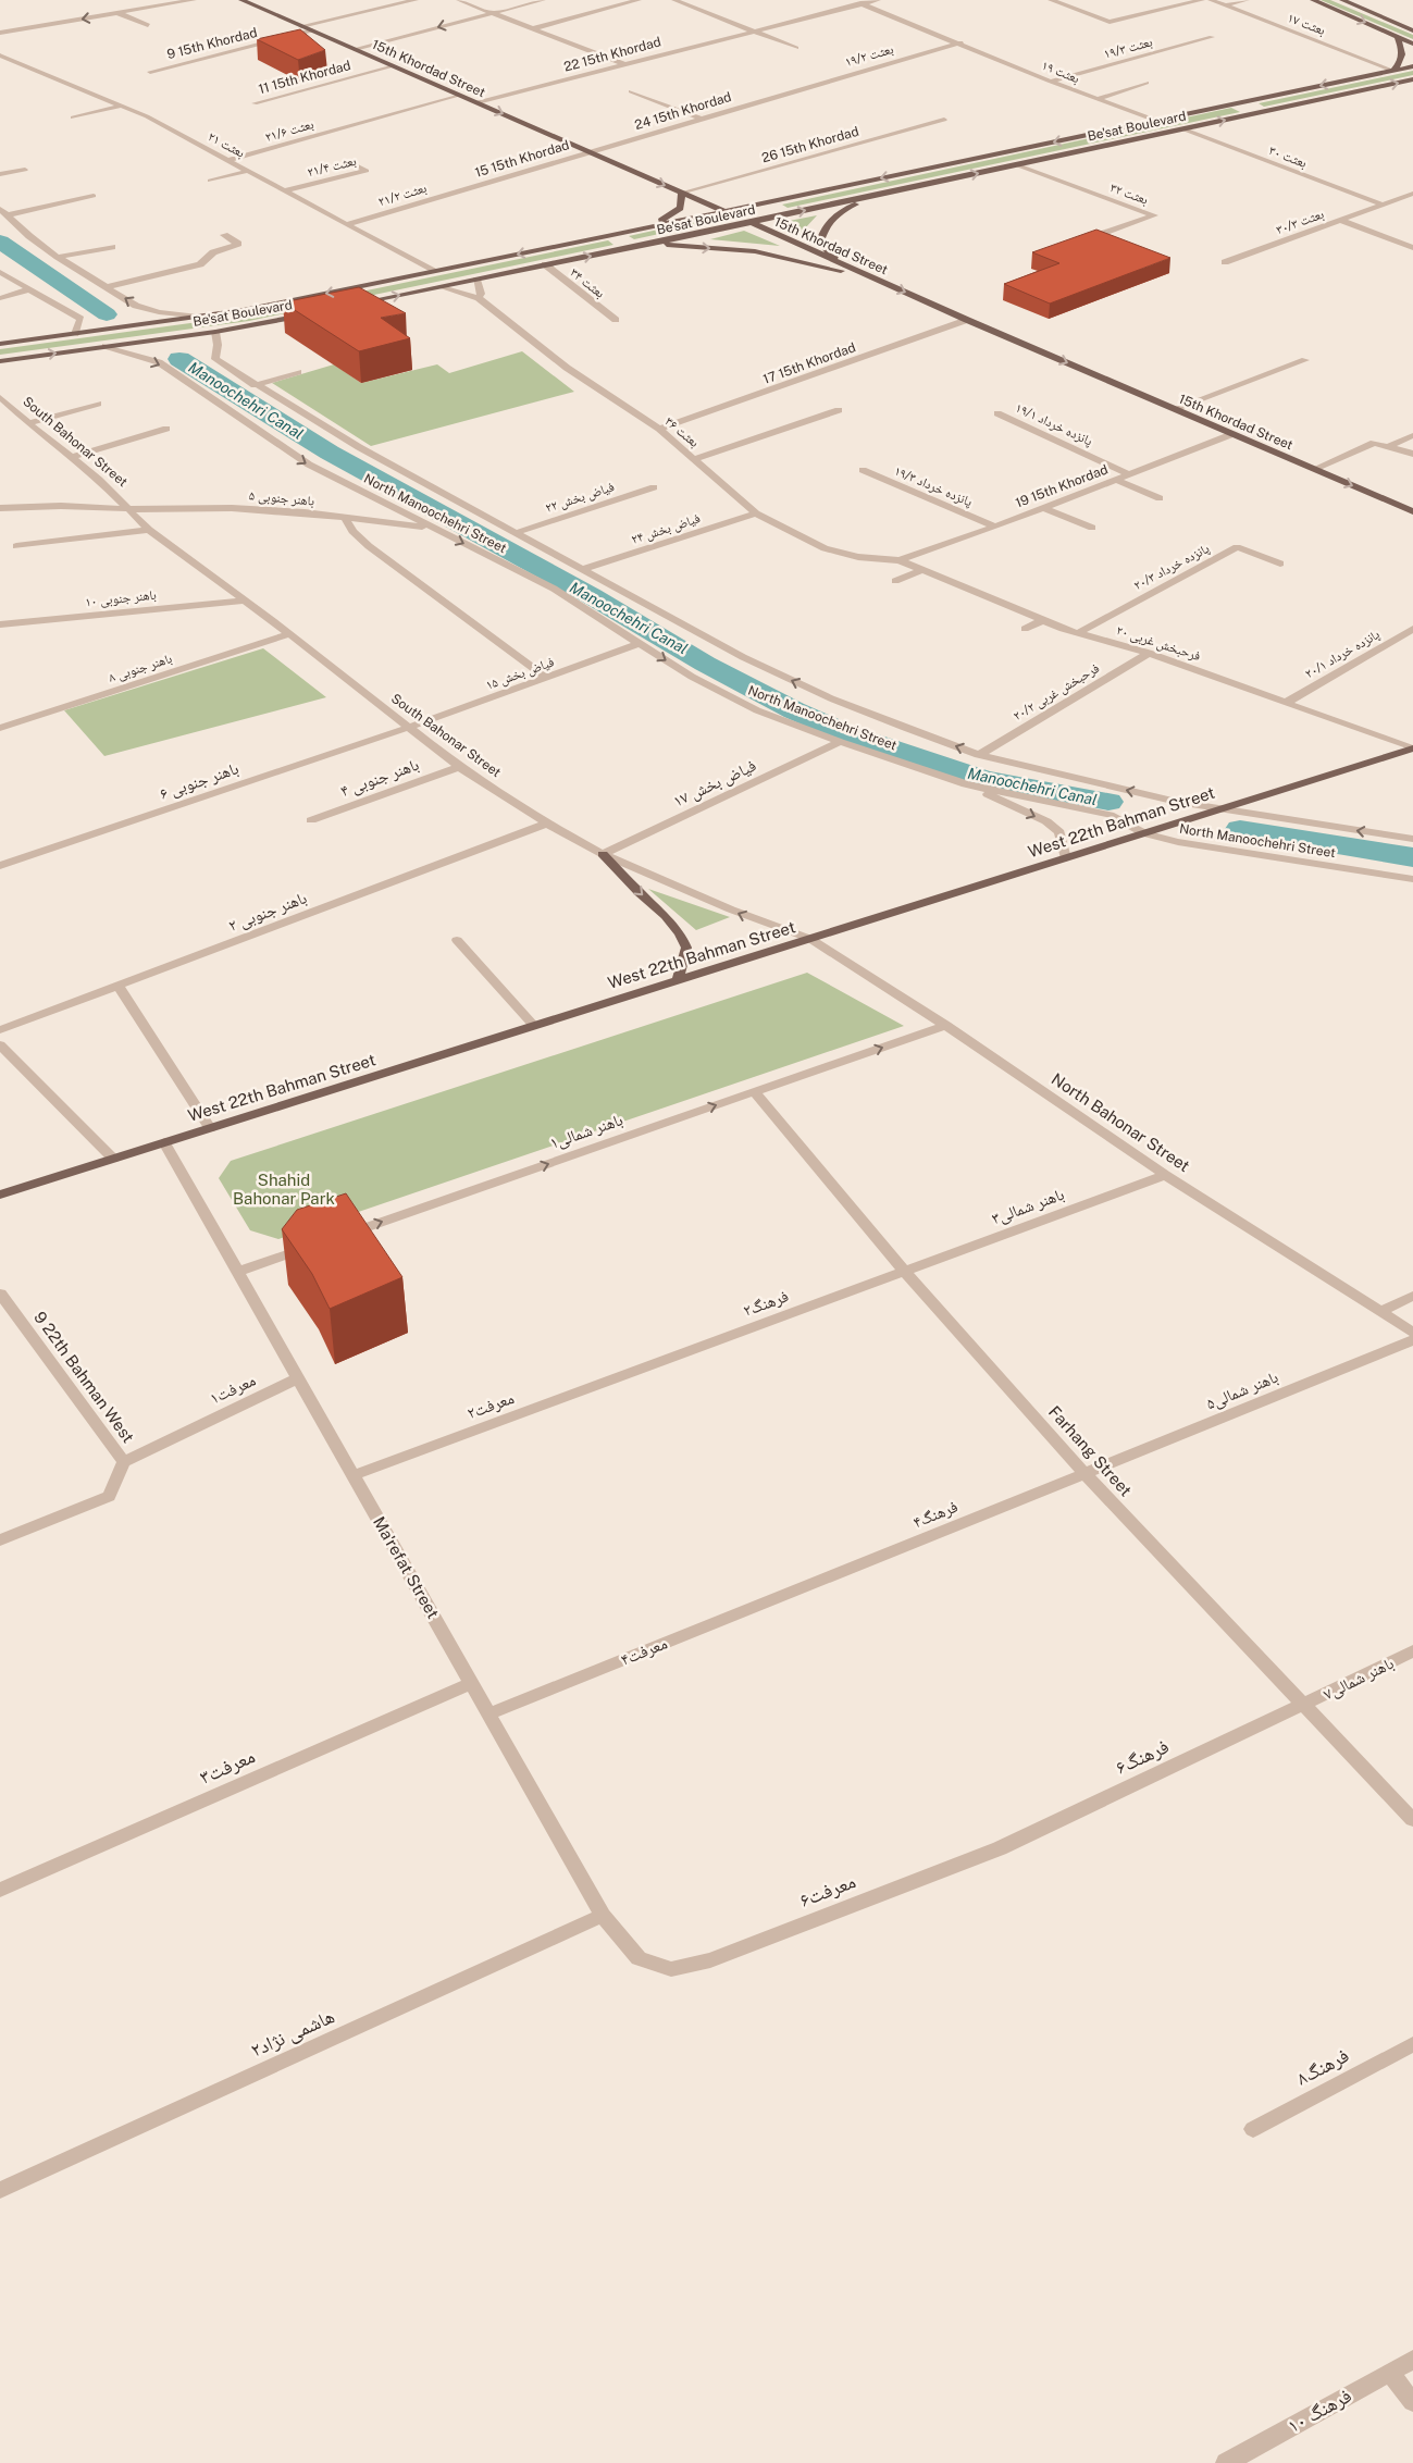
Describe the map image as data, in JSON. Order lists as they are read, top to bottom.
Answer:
{
  "streets": {
    "main road": ["15th Khordad Street", "Be'sat Boulevard", "West 22th Bahman Street"],
    "street": [
      "بعثت ۱۷",
      "9 15th Khordad",
      "بعثت ۱۹/۳",
      "22 15th Khordad",
      "بعثت ۱۹/۲",
      "بعثت ۱۹",
      "11 15th Khordad",
      "24 15th Khordad",
      "بعثت ۲۱/۶",
      "بعثت ۲۱",
      "26 15th Khordad",
      "بعثت ۳۰",
      "15 15th Khordad",
      "بعثت ۲۱/۴",
      "بعثت ۳۲",
      "بعثت ۲۱/۲",
      "بعثت ۳۰/۳",
      "بعثت ۳۴",
      "17 15th Khordad",
      "پانزده خرداد ۱۹/۱",
      "بعثت ۳۶",
      "South Bahonar Street",
      "پانزده خرداد ۱۹/۳",
      "19 15th Khordad",
      "فیاض بخش ۲۲",
      "باهنر جنوبی ۵",
      "North Manoochehri Street",
      "فیاض بخش ۲۴",
      "پانزده خرداد ۲۰/۳",
      "باهنر جنوبی ۱۰",
      "فرحبخش غربی ۲۰",
      "پانزده خرداد ۲۰/۱",
      "باهنر جنوبی ۸",
      "فیاض بخش ۱۵",
      "فرحبخش غربی ۲۰/۲",
      "باهنر جنوبی ۴",
      "باهنر جنوبی ۶",
      "فیاض بخش ۱۷",
      "باهنر جنوبی ۲",
      "North Bahonar Street",
      "باهنر شمالی۱",
      "باهنر شمالی۳",
      "فرهنگ۲",
      "9 22th Bahman West",
      "معرفت۱",
      "باهنر شمالی۵",
      "معرفت۲",
      "Farhang Street",
      "فرهنگ۴",
      "Ma'refat Street",
      "معرفت۴",
      "باهنر شمالی۷",
      "فرهنگ۶",
      "معرفت۳",
      "معرفت۶",
      "هاشمی نژاد۲",
      "فرهنگ۸",
      "فرهنگ ۱۰"
    ]
  },
  "crossings": [
    ["بعثت ۱۷", "Be'sat Boulevard"],
    ["9 15th Khordad", "15th Khordad Street"],
    ["بعثت ۱۹/۳", "بعثت ۱۹"],
    ["22 15th Khordad", "15th Khordad Street"],
    ["22 15th Khordad", "بعثت ۱۹"],
    ["بعثت ۱۹/۲", "بعثت ۱۹"],
    ["بعثت ۱۹/۲", "24 15th Khordad"],
    ["15th Khordad Street", "11 15th Khordad"],
    ["15th Khordad Street", "24 15th Khordad"],
    ["15th Khordad Street", "Be'sat Boulevard"],
    ["15th Khordad Street", "بعثت ۲۱/۶"],
    ["15th Khordad Street", "26 15th Khordad"],
    ["15th Khordad Street", "15 15th Khordad"],
    ["15th Khordad Street", "17 15th Khordad"],
    ["15th Khordad Street", "19 15th Khordad"],
    ["بعثت ۱۹", "Be'sat Boulevard"],
    ["24 15th Khordad", "15 15th Khordad"],
    ["Be'sat Boulevard", "بعثت ۲۱"],
    ["Be'sat Boulevard", "بعثت ۳۰"],
    ["Be'sat Boulevard", "بعثت ۳۲"],
    ["Be'sat Boulevard", "بعثت ۳۴"],
    ["Be'sat Boulevard", "North Manoochehri Street"],
    ["بعثت ۲۱/۶", "بعثت ۲۱"],
    ["بعثت ۲۱", "بعثت ۲۱/۴"],
    ["بعثت ۲۱", "بعثت ۲۱/۲"],
    ["بعثت ۳۰", "بعثت ۳۰/۳"],
    ["15 15th Khordad", "بعثت ۲۱/۲"],
    ["17 15th Khordad", "بعثت ۳۶"],
    ["پانزده خرداد ۱۹/۱", "19 15th Khordad"],
    ["بعثت ۳۶", "19 15th Khordad"],
    ["بعثت ۳۶", "فیاض بخش ۲۴"],
    ["بعثت ۳۶", "فرحبخش غربی ۲۰"],
    ["South Bahonar Street", "باهنر جنوبی ۵"],
    ["South Bahonar Street", "باهنر جنوبی ۱۰"],
    ["South Bahonar Street", "باهنر جنوبی ۸"],
    ["South Bahonar Street", "فیاض بخش ۱۵"],
    ["South Bahonar Street", "باهنر جنوبی ۴"],
    ["South Bahonar Street", "باهنر جنوبی ۶"],
    ["South Bahonar Street", "فیاض بخش ۱۷"],
    ["South Bahonar Street", "West 22th Bahman Street"],
    ["South Bahonar Street", "باهنر جنوبی ۲"],
    ["South Bahonar Street", "North Bahonar Street"],
    ["پانزده خرداد ۱۹/۳", "19 15th Khordad"],
    ["19 15th Khordad", "فرحبخش غربی ۲۰"],
    ["فیاض بخش ۲۲", "North Manoochehri Street"],
    ["باهنر جنوبی ۵", "North Manoochehri Street"],
    ["North Manoochehri Street", "فیاض بخش ۲۴"],
    ["North Manoochehri Street", "فیاض بخش ۱۵"],
    ["North Manoochehri Street", "فرحبخش غربی ۲۰/۲"],
    ["North Manoochehri Street", "فیاض بخش ۱۷"],
    ["North Manoochehri Street", "West 22th Bahman Street"],
    ["پانزده خرداد ۲۰/۳", "فرحبخش غربی ۲۰"],
    ["فرحبخش غربی ۲۰", "پانزده خرداد ۲۰/۱"],
    ["فرحبخش غربی ۲۰", "فرحبخش غربی ۲۰/۲"],
    ["فرحبخش غربی ۲۰", "West 22th Bahman Street"],
    ["فیاض بخش ۱۵", "باهنر جنوبی ۶"],
    ["West 22th Bahman Street", "North Bahonar Street"],
    ["West 22th Bahman Street", "Ma'refat Street"],
    ["North Bahonar Street", "باهنر شمالی۱"],
    ["North Bahonar Street", "باهنر شمالی۳"],
    ["باهنر شمالی۱", "Farhang Street"],
    ["باهنر شمالی۳", "فرهنگ۲"],
    ["باهنر شمالی۳", "Farhang Street"],
    ["فرهنگ۲", "معرفت۲"],
    ["فرهنگ۲", "Farhang Street"],
    ["9 22th Bahman West", "معرفت۱"],
    ["معرفت۱", "Ma'refat Street"],
    ["باهنر شمالی۵", "Farhang Street"],
    ["باهنر شمالی۵", "فرهنگ۴"],
    ["معرفت۲", "Ma'refat Street"],
    ["Farhang Street", "فرهنگ۴"],
    ["Farhang Street", "باهنر شمالی۷"],
    ["Farhang Street", "فرهنگ۶"],
    ["فرهنگ۴", "معرفت۴"],
    ["Ma'refat Street", "معرفت۴"],
    ["Ma'refat Street", "معرفت۳"],
    ["Ma'refat Street", "معرفت۶"],
    ["Ma'refat Street", "هاشمی نژاد۲"],
    ["باهنر شمالی۷", "فرهنگ۶"],
    ["فرهنگ۶", "معرفت۶"]
  ],
  "one_way": ["15th Khordad Street", "باهنر شمالی۱"],
  "water": ["Manoochehri Canal"],
  "parks": ["Shahid Bahonar Park"]
}
